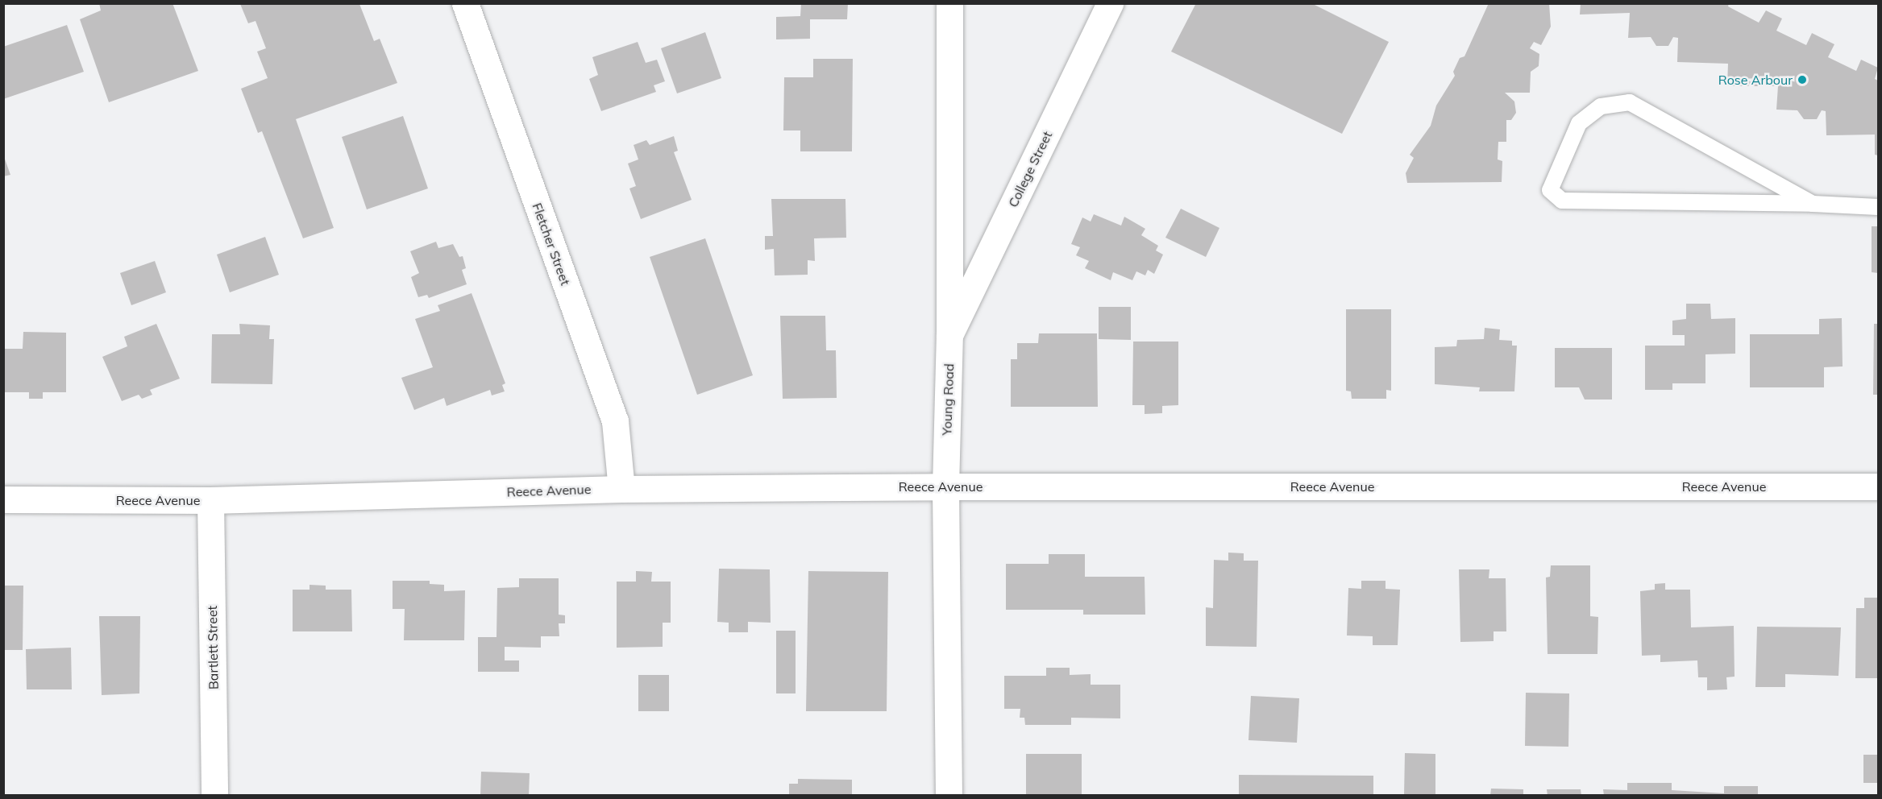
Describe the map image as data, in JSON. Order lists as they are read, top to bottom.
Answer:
{
  "streets": {
    "street": [
      "College Street",
      "Fletcher Street",
      "Young Road",
      "Reece Avenue",
      "Bartlett Street"
    ]
  },
  "crossings": [
    ["College Street", "Young Road"],
    ["Fletcher Street", "Reece Avenue"],
    ["Young Road", "Reece Avenue"],
    ["Reece Avenue", "Bartlett Street"]
  ],
  "places": ["Rose Arbour"]
}
